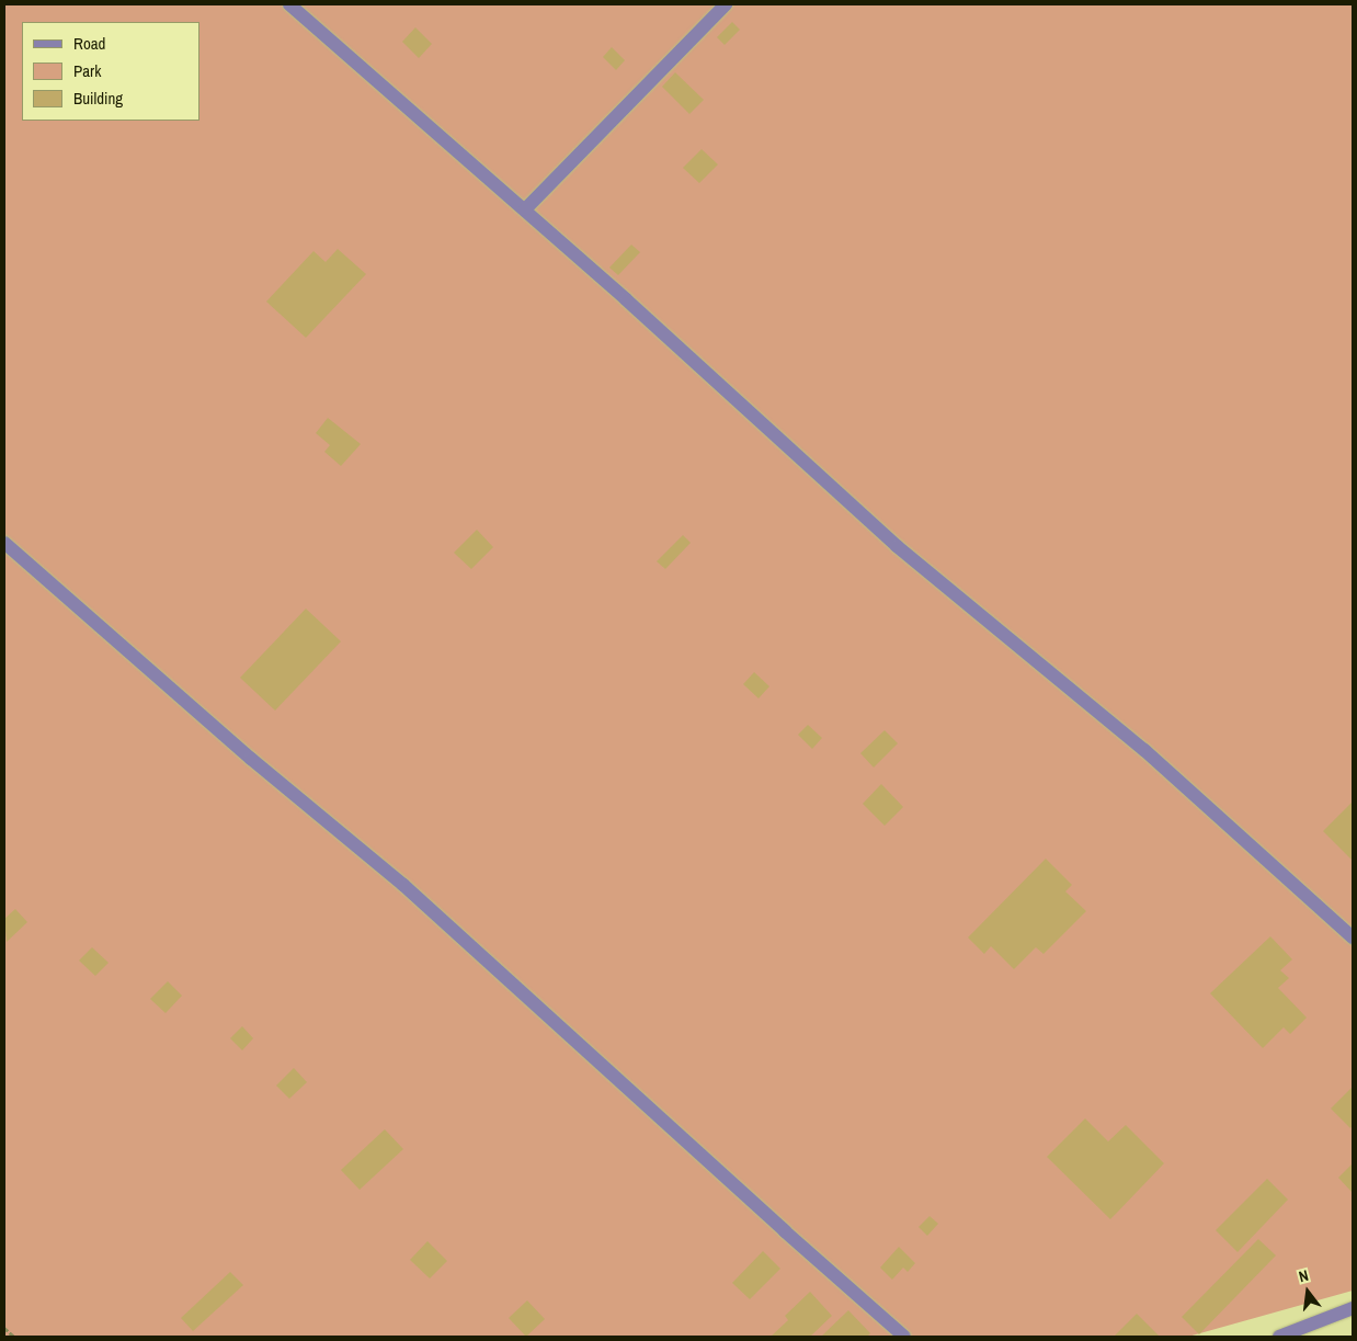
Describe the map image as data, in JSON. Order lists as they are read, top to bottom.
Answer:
{
  "legend": ["Road", "Park", "Building"],
  "north": "top"
}
